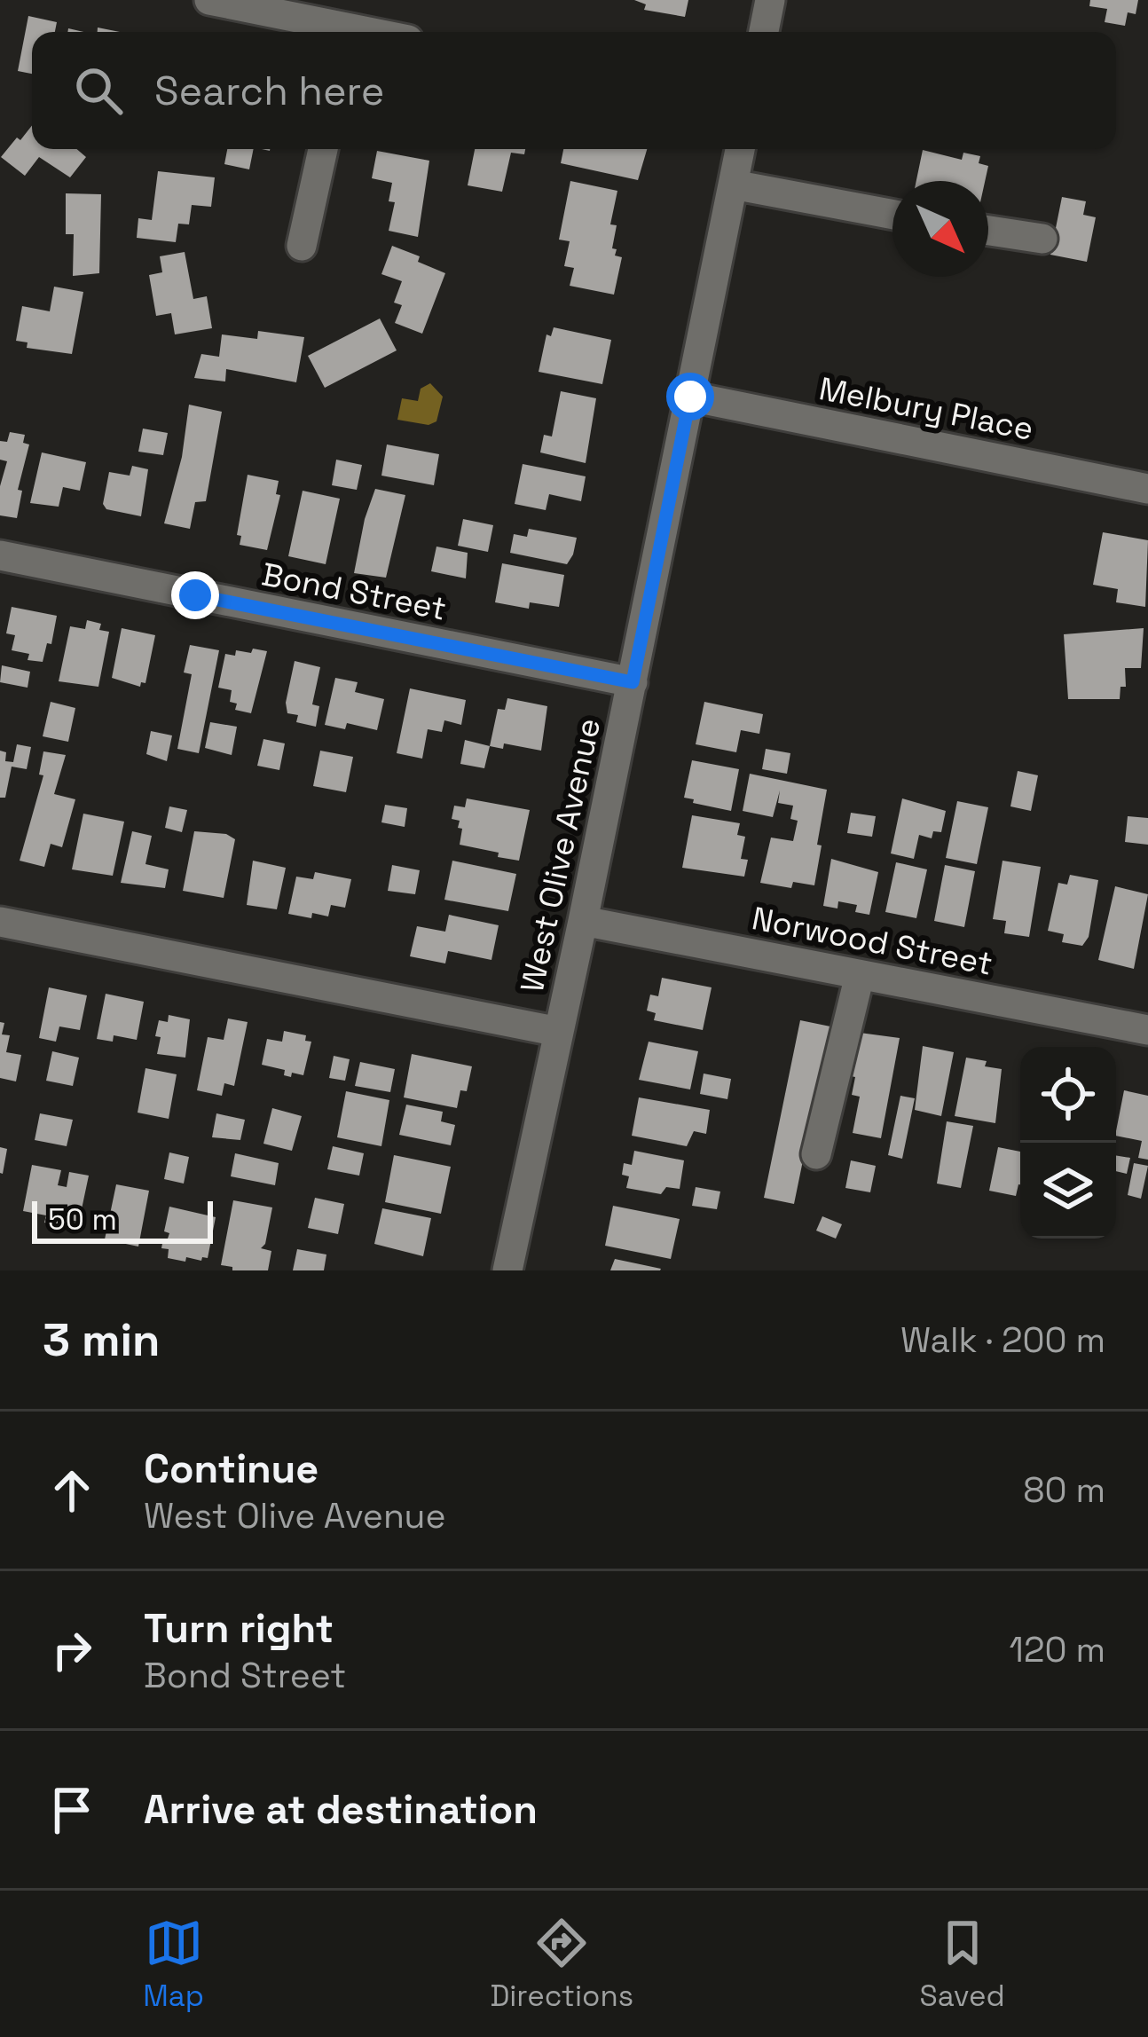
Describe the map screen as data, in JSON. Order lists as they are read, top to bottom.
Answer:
{
  "streets": {
    "street": [
      "Melbury Place",
      "Bond Street",
      "West Olive Avenue",
      "Norwood Street"
    ]
  },
  "crossings": [
    ["Melbury Place", "West Olive Avenue"],
    ["Bond Street", "West Olive Avenue"],
    ["West Olive Avenue", "Norwood Street"]
  ],
  "scale_bar": "50 m",
  "north": "bottom right",
  "page": {
    "search": "Search here",
    "scale": "50 m",
    "heading": ["3 min", "Walk · 200 m"],
    "list": [
      ["Continue", "West Olive Avenue", "80 m"],
      ["Turn right", "Bond Street", "120 m"],
      "Arrive at destination"
    ],
    "nav": ["Map", "Directions", "Saved"]
  }
}
